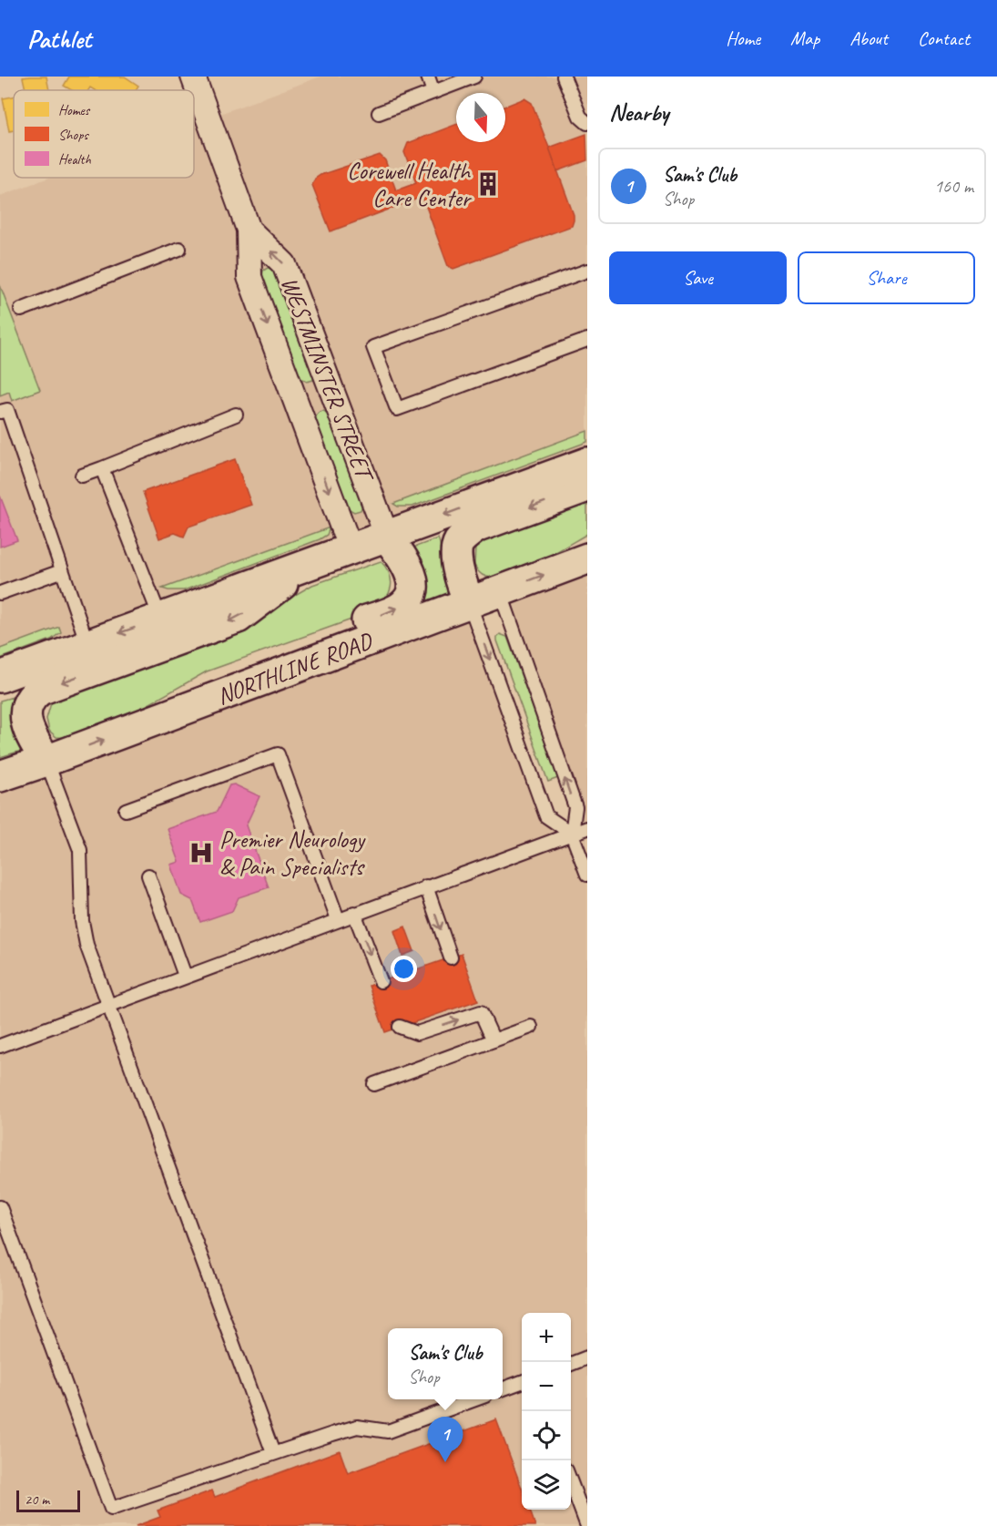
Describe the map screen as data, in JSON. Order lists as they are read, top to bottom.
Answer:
{
  "streets": {
    "main road": ["NORTHLINE ROAD"],
    "street": ["WESTMINSTER STREET"]
  },
  "places": {
    "building": ["Corewell Health Care Center"],
    "hospital": ["Premier Neurology & Pain Specialists"]
  },
  "legend": ["Homes", "Shops", "Health"],
  "scale_bar": "20 m",
  "north": "bottom",
  "page": {
    "header": "Pathlet",
    "nav": [
      "Home",
      "Map",
      "About",
      "Contact"
    ],
    "heading": "Nearby",
    "list": [
      {
        "mark": "1",
        "name": "Sam's Club",
        "note": "Shop",
        "value": "160 m"
      }
    ],
    "buttons": ["Save", "Share"],
    "map_buttons": ["+", "−"],
    "popup": ["Sam's Club", "Shop"],
    "pins": "1",
    "scale": "20 m"
  }
}
